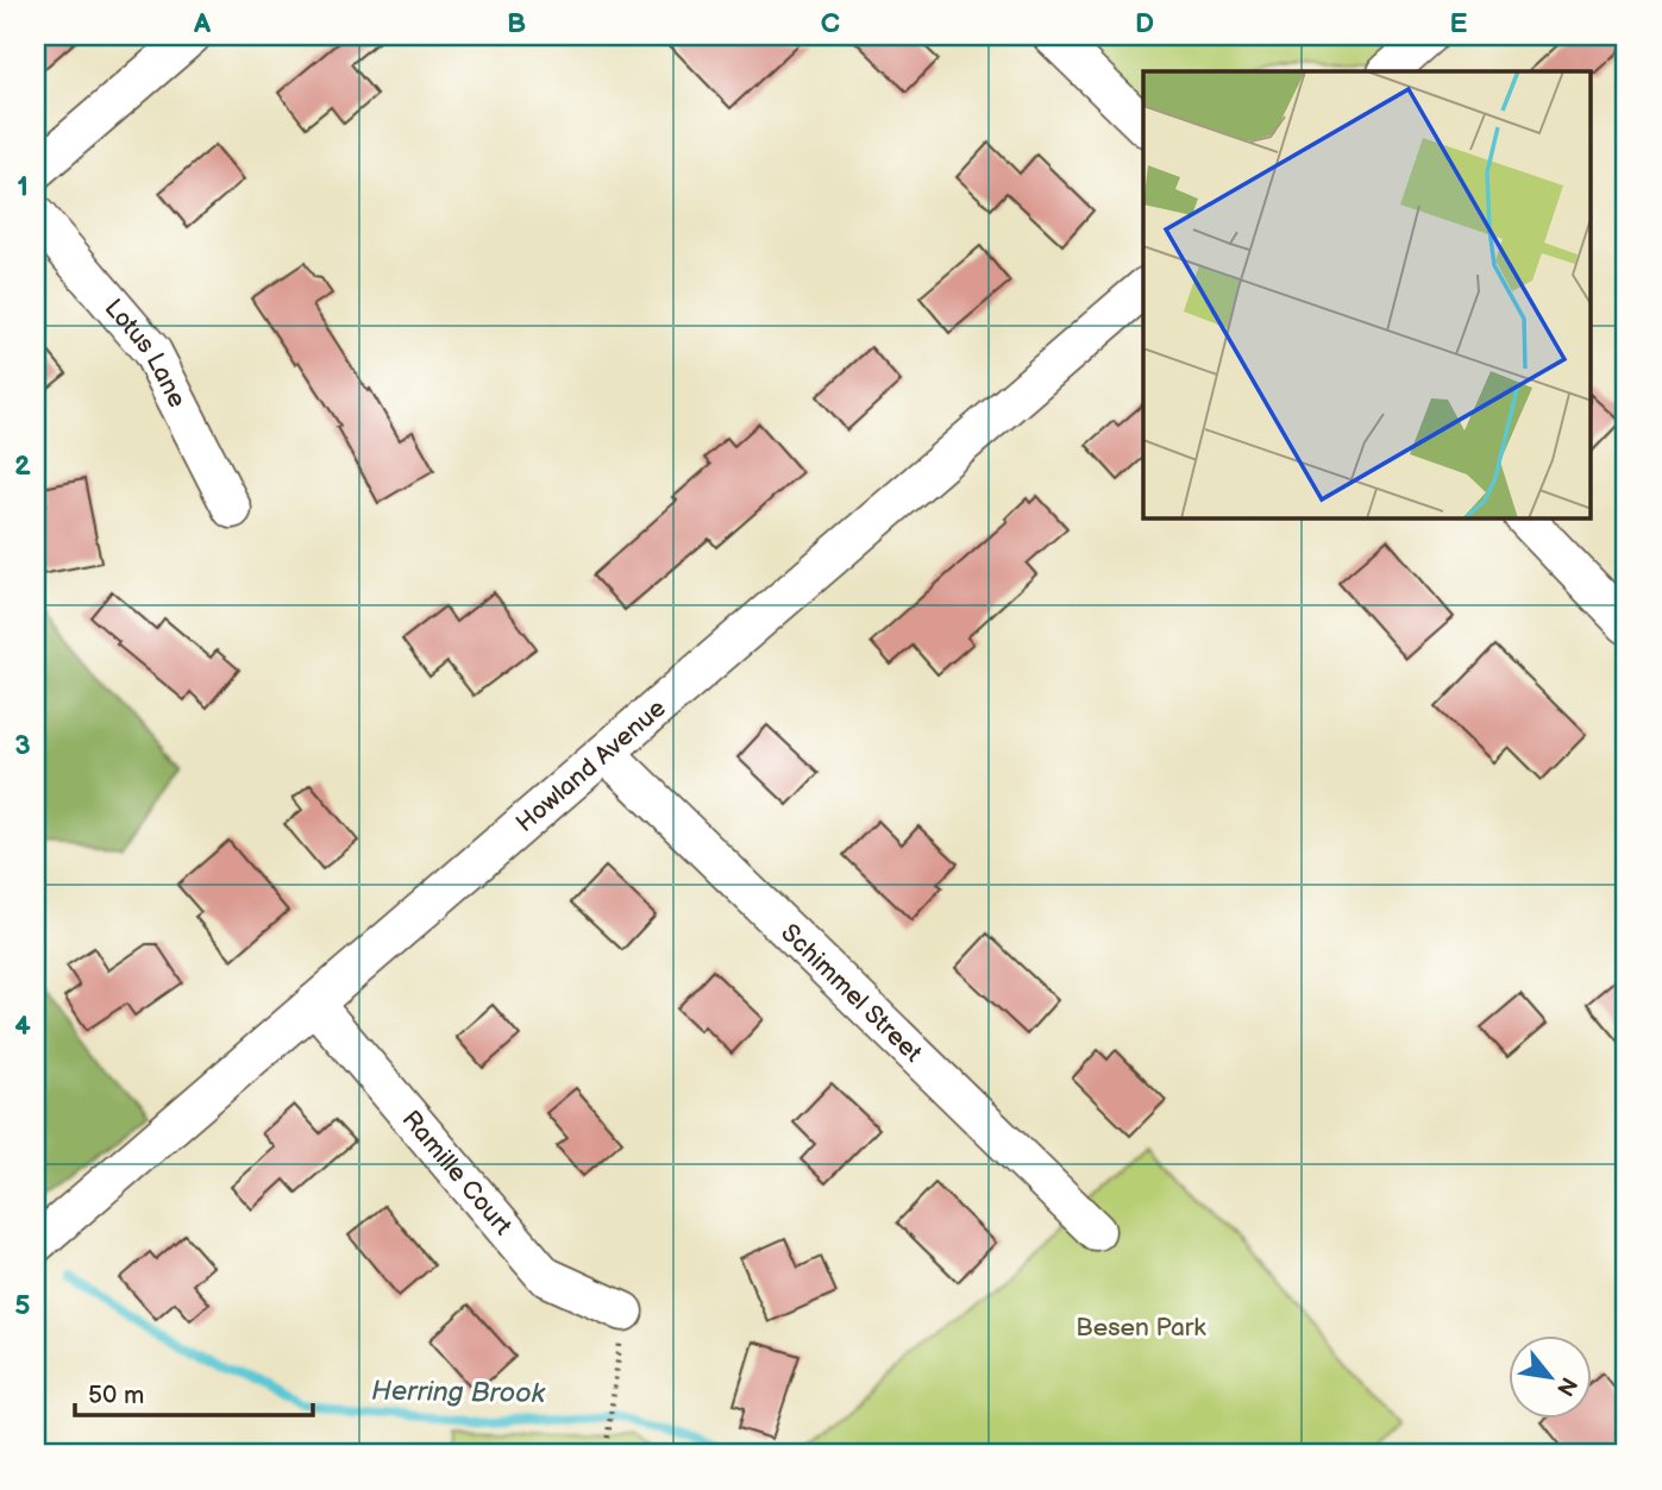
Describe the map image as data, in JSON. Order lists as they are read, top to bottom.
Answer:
{
  "streets": {
    "street": [
      "Lotus Lane",
      "Howland Avenue",
      "Schimmel Street",
      "Ramille Court"
    ]
  },
  "crossings": [
    ["Howland Avenue", "Schimmel Street"],
    ["Howland Avenue", "Ramille Court"]
  ],
  "water": ["Herring Brook"],
  "parks": ["Besen Park"],
  "scale_bar": "50 m",
  "north": "bottom right",
  "grid": {
    "columns": [
      "A",
      "B",
      "C",
      "D",
      "E"
    ],
    "rows": [
      "1",
      "2",
      "3",
      "4",
      "5"
    ]
  }
}
